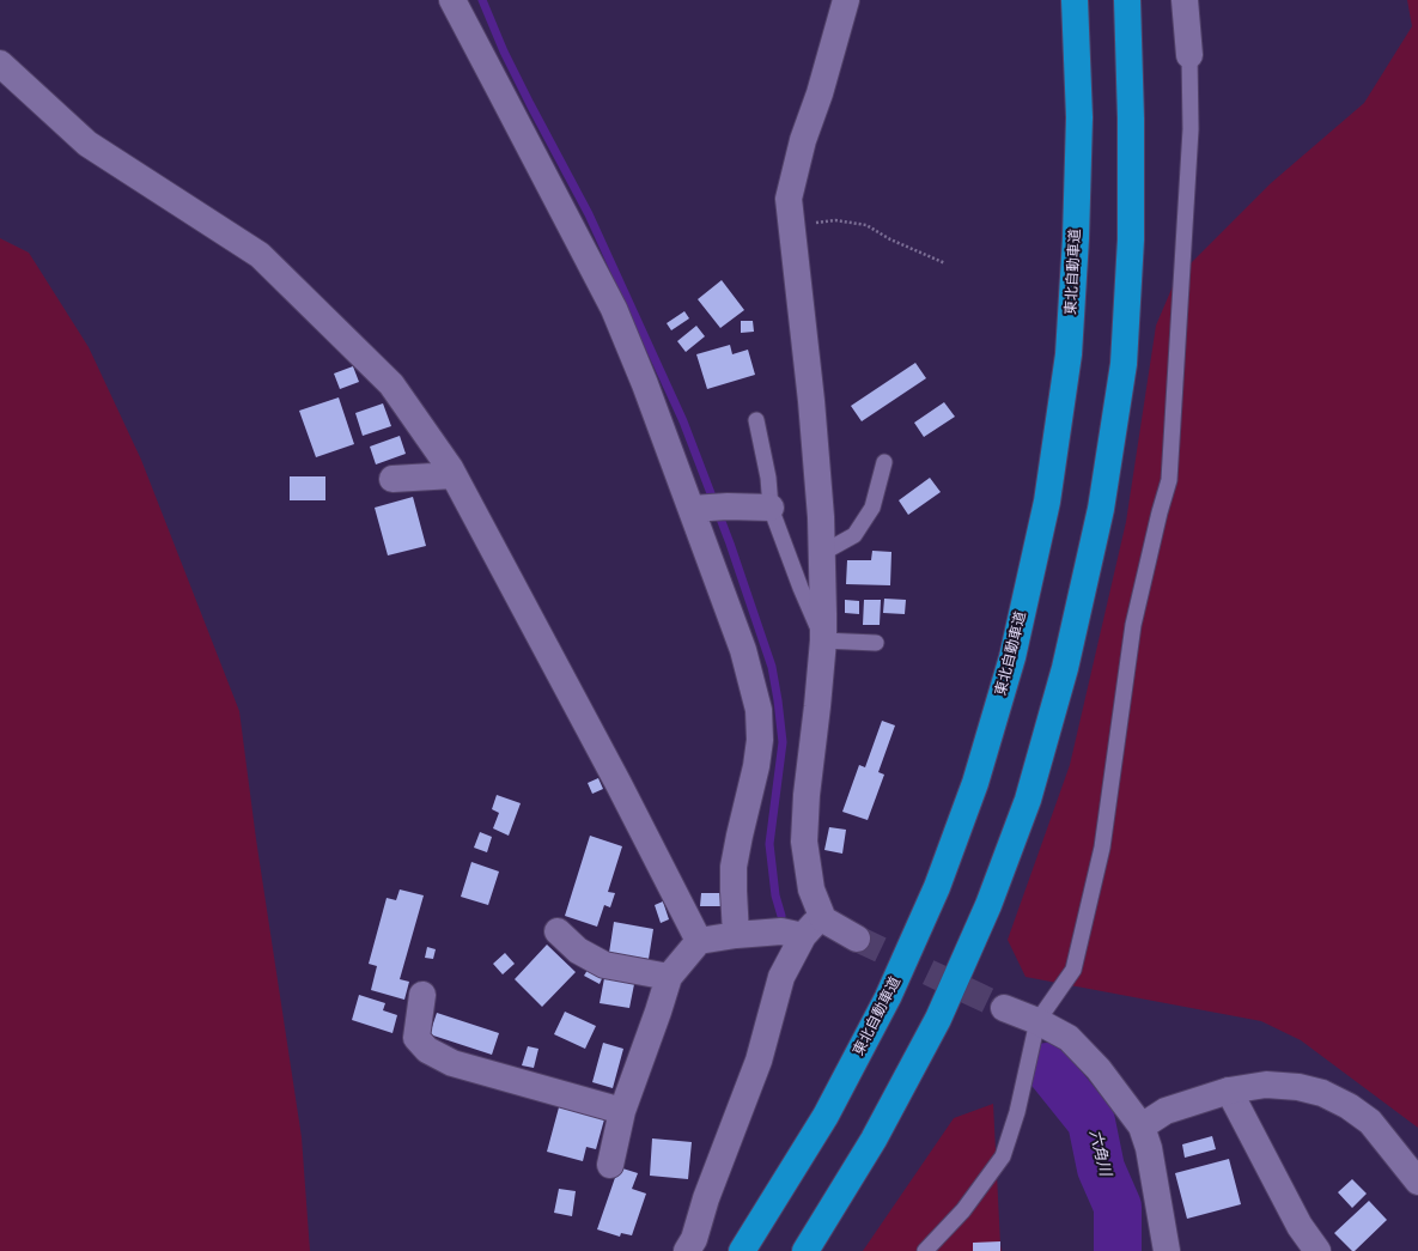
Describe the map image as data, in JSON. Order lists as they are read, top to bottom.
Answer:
{
  "streets": {
    "highway": ["東北自動車道"]
  },
  "water": ["六角川"]
}
